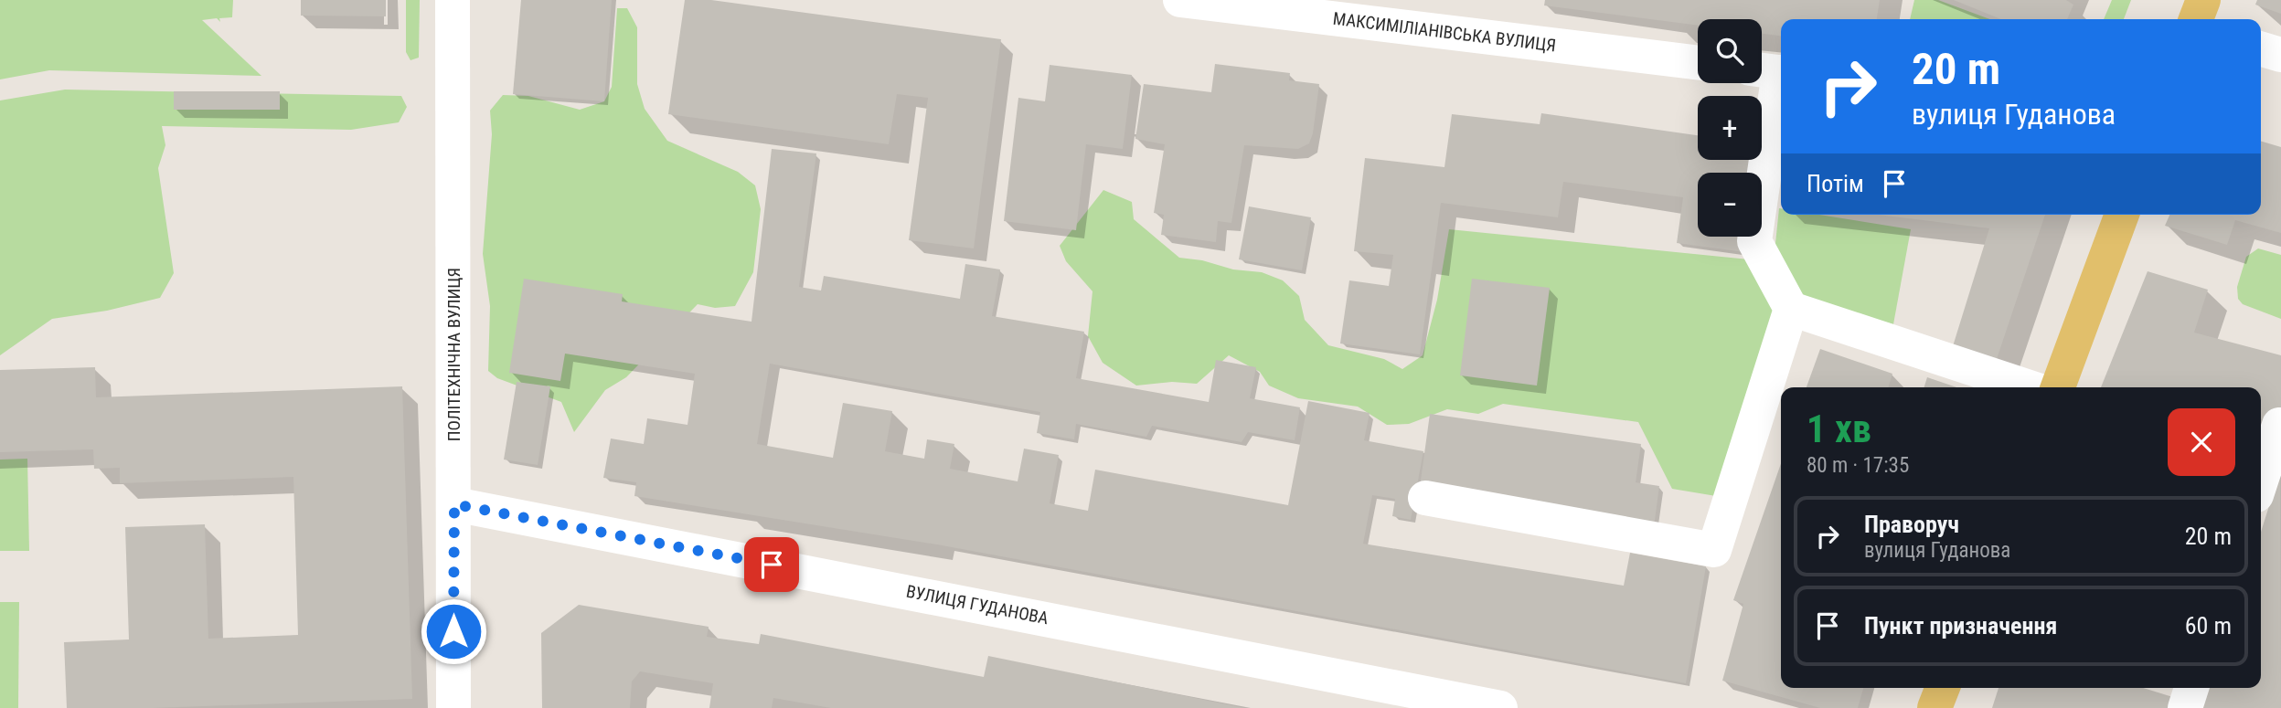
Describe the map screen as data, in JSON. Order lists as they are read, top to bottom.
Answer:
{
  "streets": {
    "street": ["МАКСИМІЛІАНІВСЬКА ВУЛИЦЯ", "ПОЛІТЕХНІЧНА ВУЛИЦЯ", "ВУЛИЦЯ ГУДАНОВА"]
  },
  "crossings": [
    ["ПОЛІТЕХНІЧНА ВУЛИЦЯ", "ВУЛИЦЯ ГУДАНОВА"]
  ],
  "page": {
    "map_buttons": ["+", "−"],
    "turn": ["20 m", "вулиця Гуданова"],
    "then": "Потім",
    "heading": ["1 хв", "80 m · 17:35"],
    "list": [
      {
        "name": "Праворуч",
        "note": "вулиця Гуданова",
        "value": "20 m"
      },
      {
        "name": "Пункт призначення",
        "value": "60 m"
      }
    ]
  }
}
